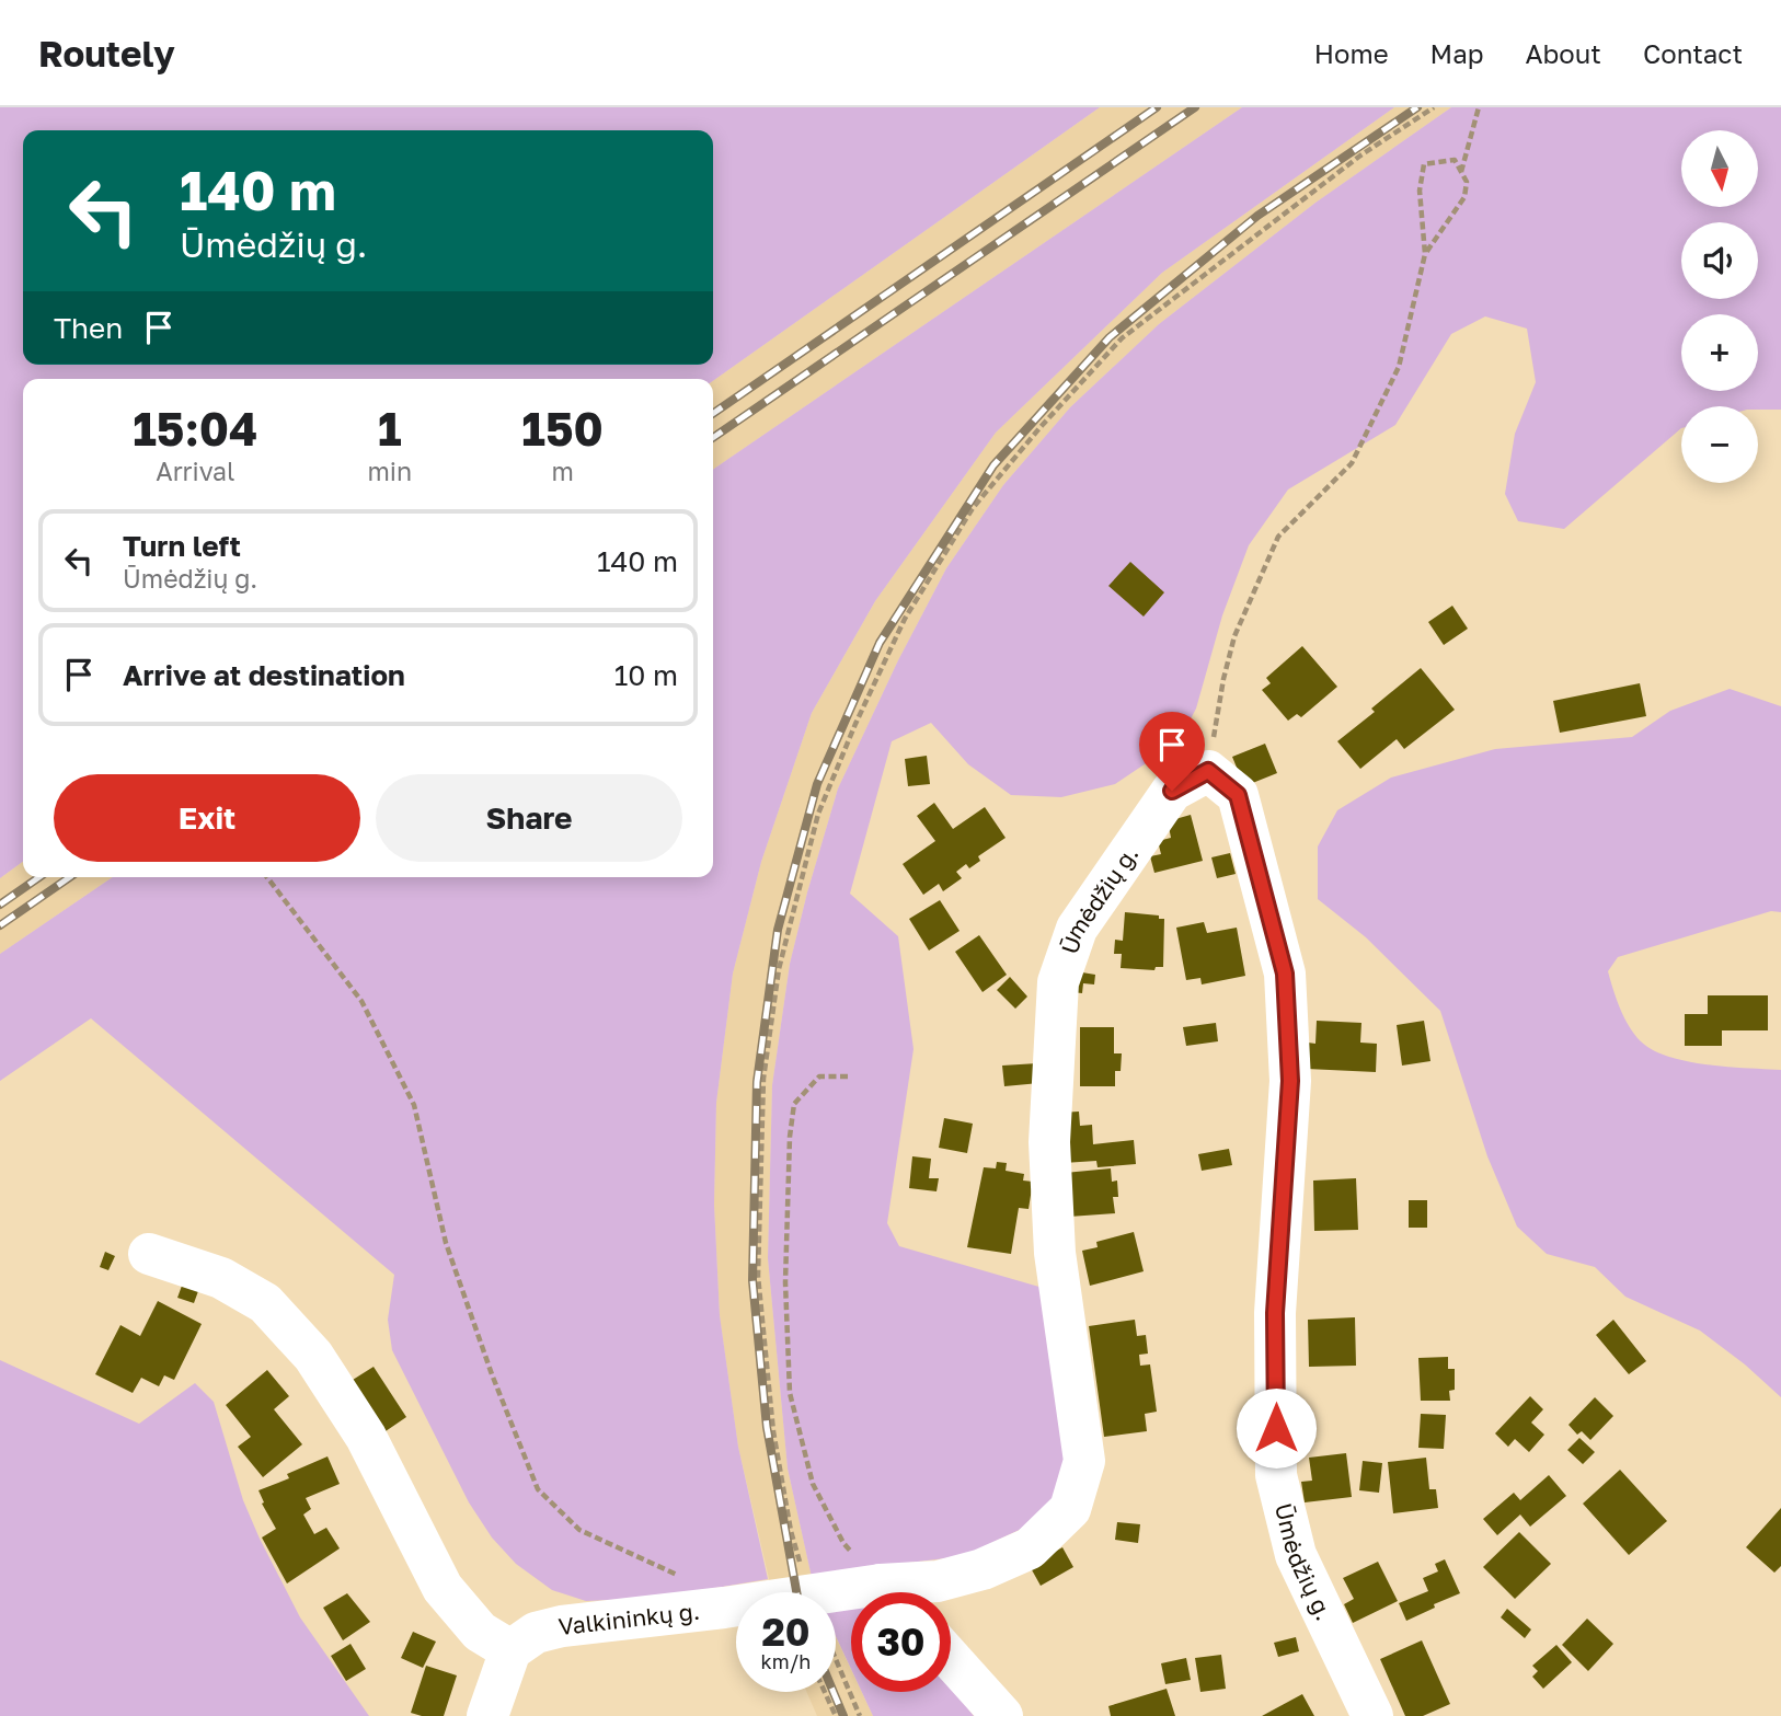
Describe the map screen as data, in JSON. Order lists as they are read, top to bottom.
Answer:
{
  "streets": {
    "street": ["Ūmėdžių g.", "Valkininkų g."]
  },
  "north": "bottom",
  "page": {
    "header": "Routely",
    "nav": [
      "Home",
      "Map",
      "About",
      "Contact"
    ],
    "map_buttons": ["+", "−"],
    "turn": ["140 m", "Ūmėdžių g."],
    "then": "Then",
    "eta": [
      "15:04",
      "Arrival",
      "1",
      "min",
      "150",
      "m"
    ],
    "list": [
      {
        "name": "Turn left",
        "note": "Ūmėdžių g.",
        "value": "140 m"
      },
      {
        "name": "Arrive at destination",
        "value": "10 m"
      }
    ],
    "buttons": ["Exit", "Share"],
    "speed": "20 km/h",
    "limit": "30"
  }
}
